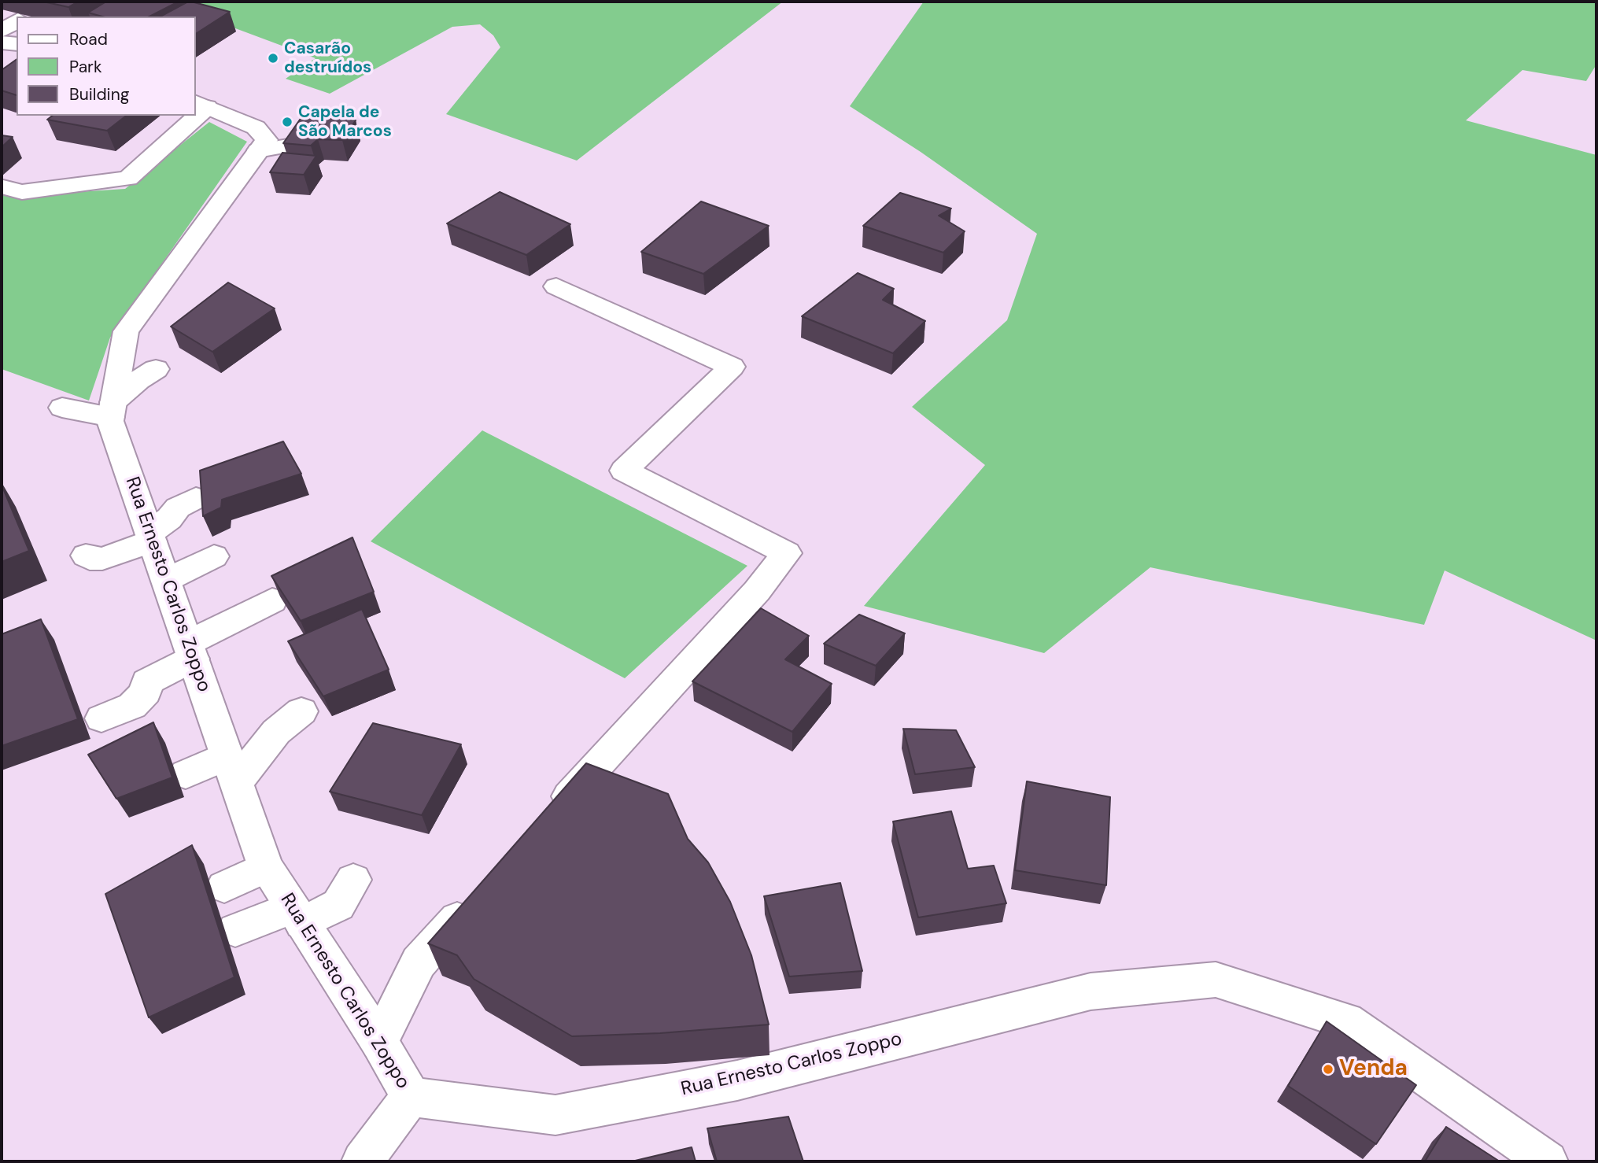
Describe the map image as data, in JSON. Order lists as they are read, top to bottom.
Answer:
{
  "streets": {
    "street": ["Rua Ernesto Carlos Zoppo"]
  },
  "places": ["Casarão destruídos", "Capela de São Marcos", "Venda"],
  "legend": ["Road", "Park", "Building"]
}
